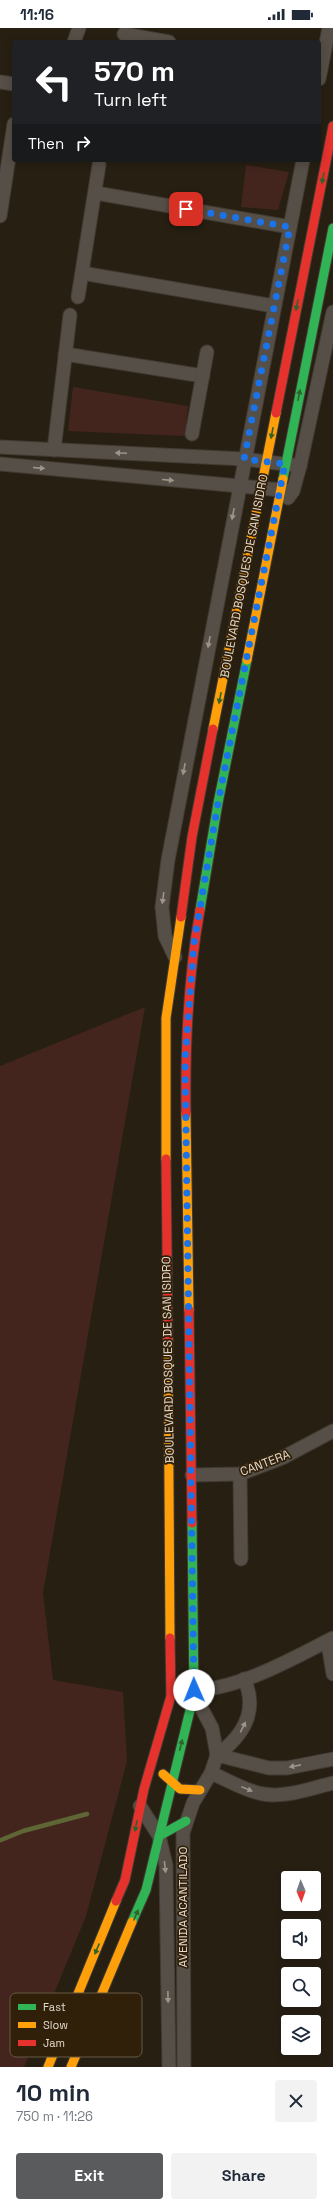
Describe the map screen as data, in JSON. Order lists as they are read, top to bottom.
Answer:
{
  "streets": {
    "main road": ["BOULEVARD BOSQUES DE SAN ISIDRO"],
    "street": ["CANTERA", "AVENIDA ACANTILADO"]
  },
  "crossings": [
    ["BOULEVARD BOSQUES DE SAN ISIDRO", "CANTERA"],
    ["BOULEVARD BOSQUES DE SAN ISIDRO", "AVENIDA ACANTILADO"]
  ],
  "legend": ["Fast", "Slow", "Jam"],
  "north": "bottom",
  "page": {
    "status": "11:16",
    "turn": ["570 m", "Turn left"],
    "then": "Then",
    "heading": ["10 min", "750 m · 11:26"],
    "buttons": ["Exit", "Share"]
  }
}
